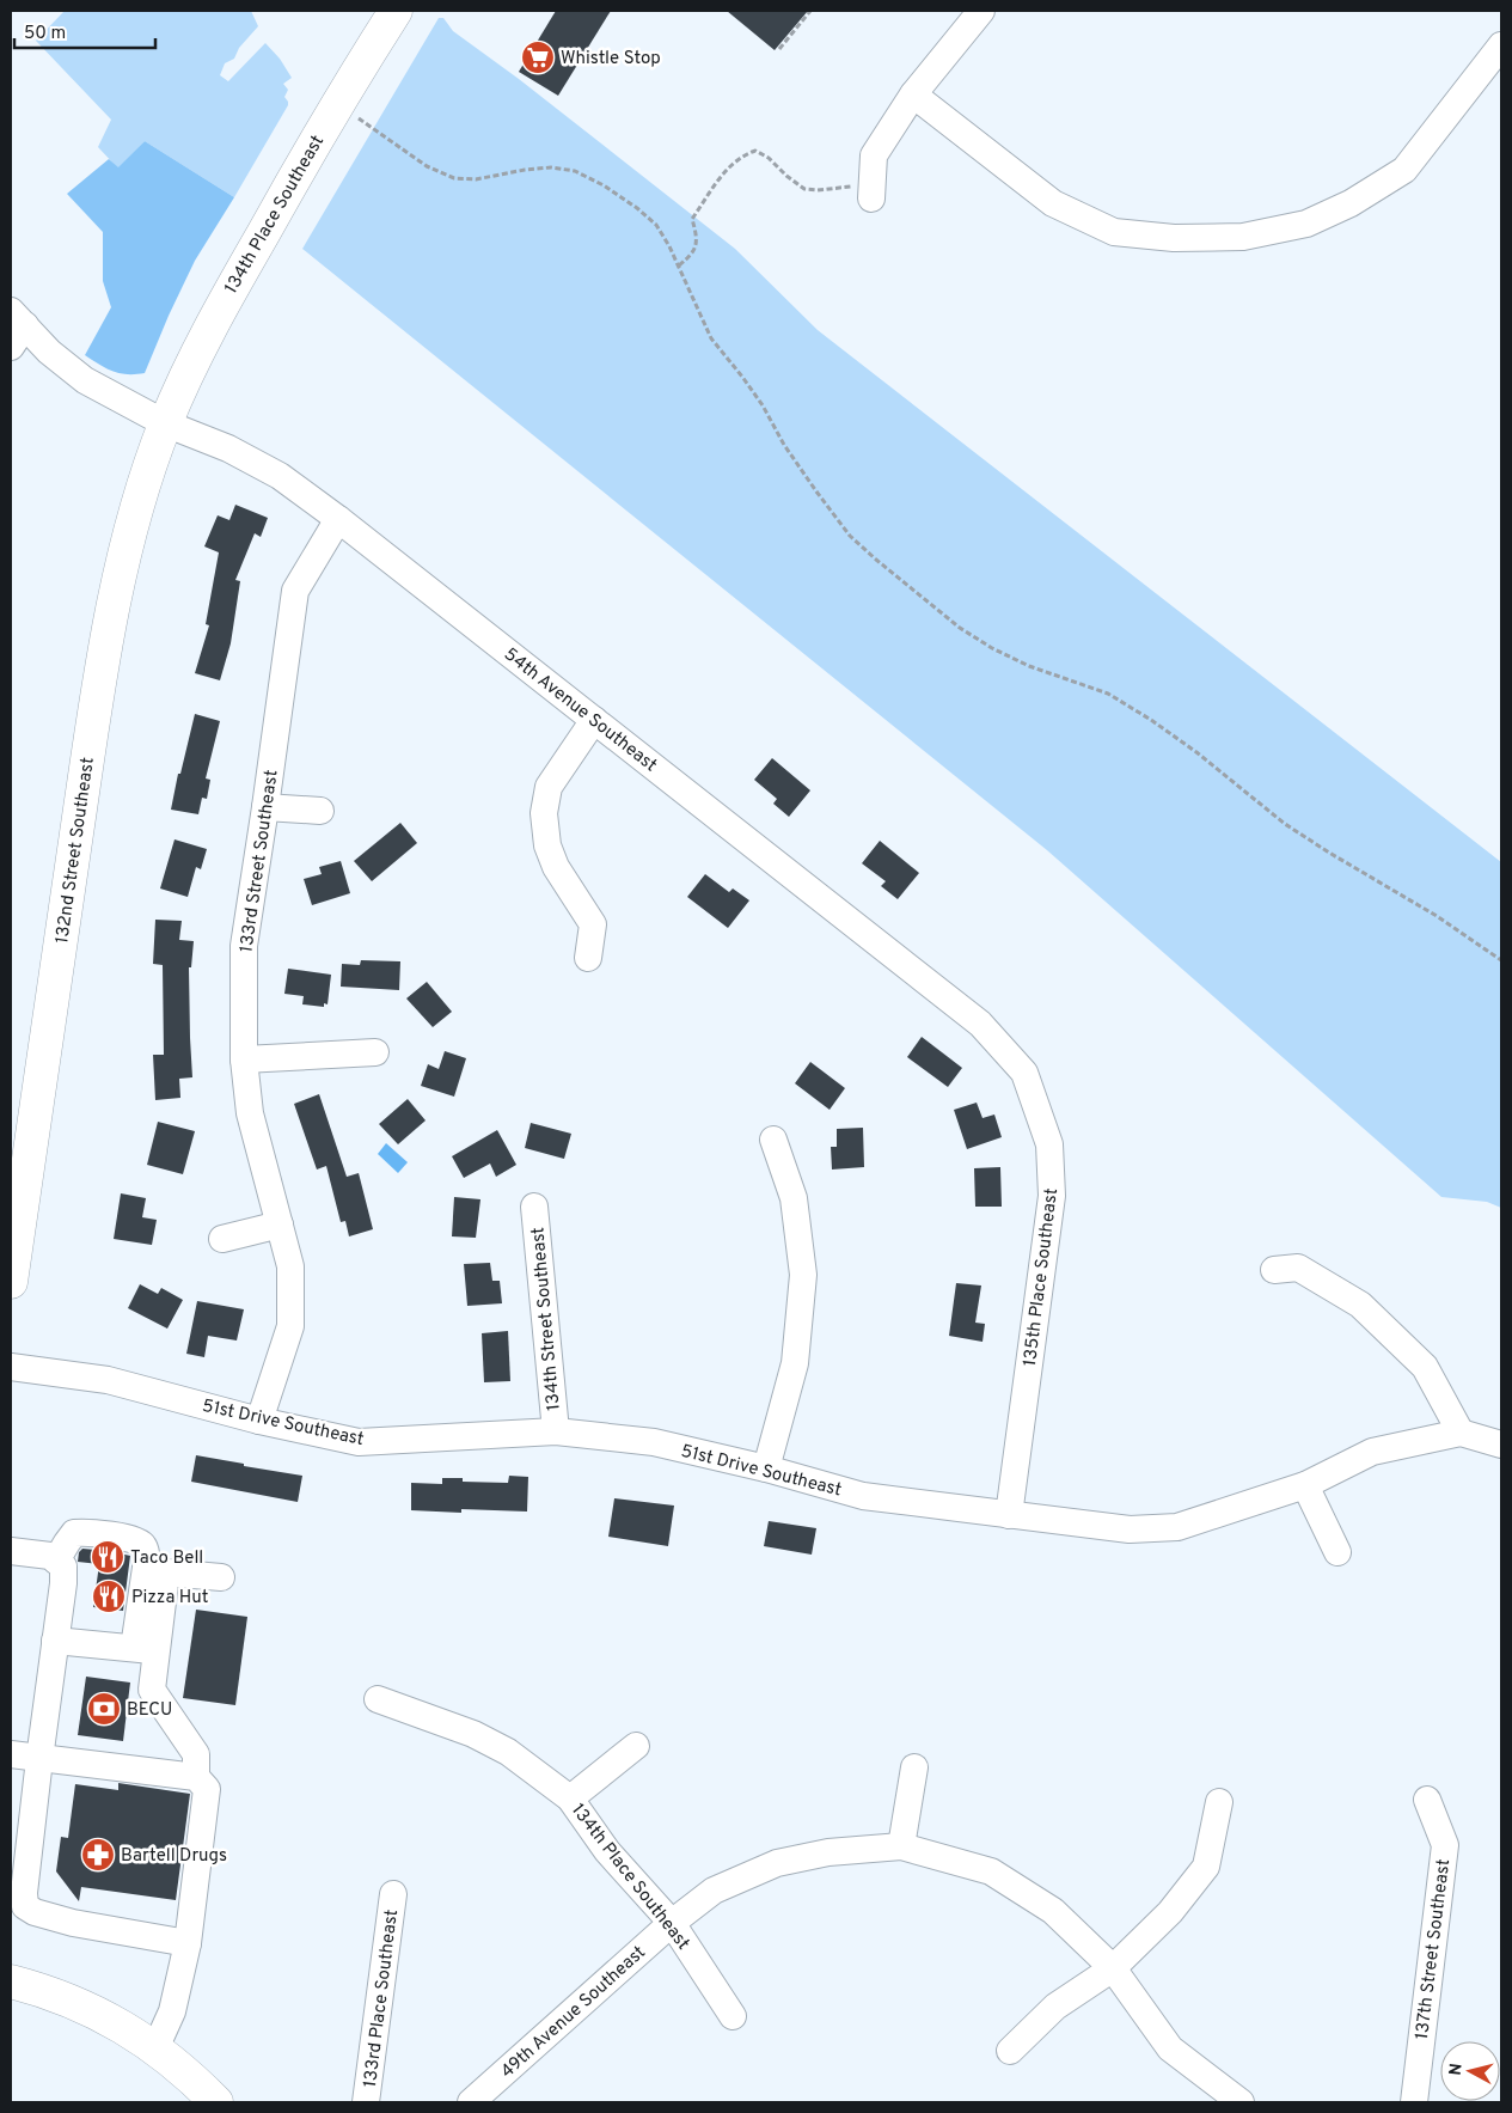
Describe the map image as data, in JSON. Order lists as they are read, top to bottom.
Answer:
{
  "streets": {
    "main road": ["134th Place Southeast", "132nd Street Southeast"],
    "street": [
      "54th Avenue Southeast",
      "133rd Street Southeast",
      "135th Place Southeast",
      "134th Street Southeast",
      "51st Drive Southeast",
      "137th Street Southeast",
      "133rd Place Southeast",
      "49th Avenue Southeast"
    ]
  },
  "crossings": [
    ["134th Place Southeast", "54th Avenue Southeast"],
    ["134th Place Southeast", "132nd Street Southeast"],
    ["134th Place Southeast", "49th Avenue Southeast"],
    ["54th Avenue Southeast", "132nd Street Southeast"],
    ["54th Avenue Southeast", "133rd Street Southeast"],
    ["54th Avenue Southeast", "135th Place Southeast"],
    ["133rd Street Southeast", "51st Drive Southeast"],
    ["135th Place Southeast", "51st Drive Southeast"],
    ["134th Street Southeast", "51st Drive Southeast"]
  ],
  "places": {
    "supermarket": ["Whistle Stop"],
    "restaurant": ["Taco Bell", "Pizza Hut"],
    "bank": ["BECU"],
    "pharmacy": ["Bartell Drugs"]
  },
  "scale_bar": "50 m",
  "north": "left"
}
